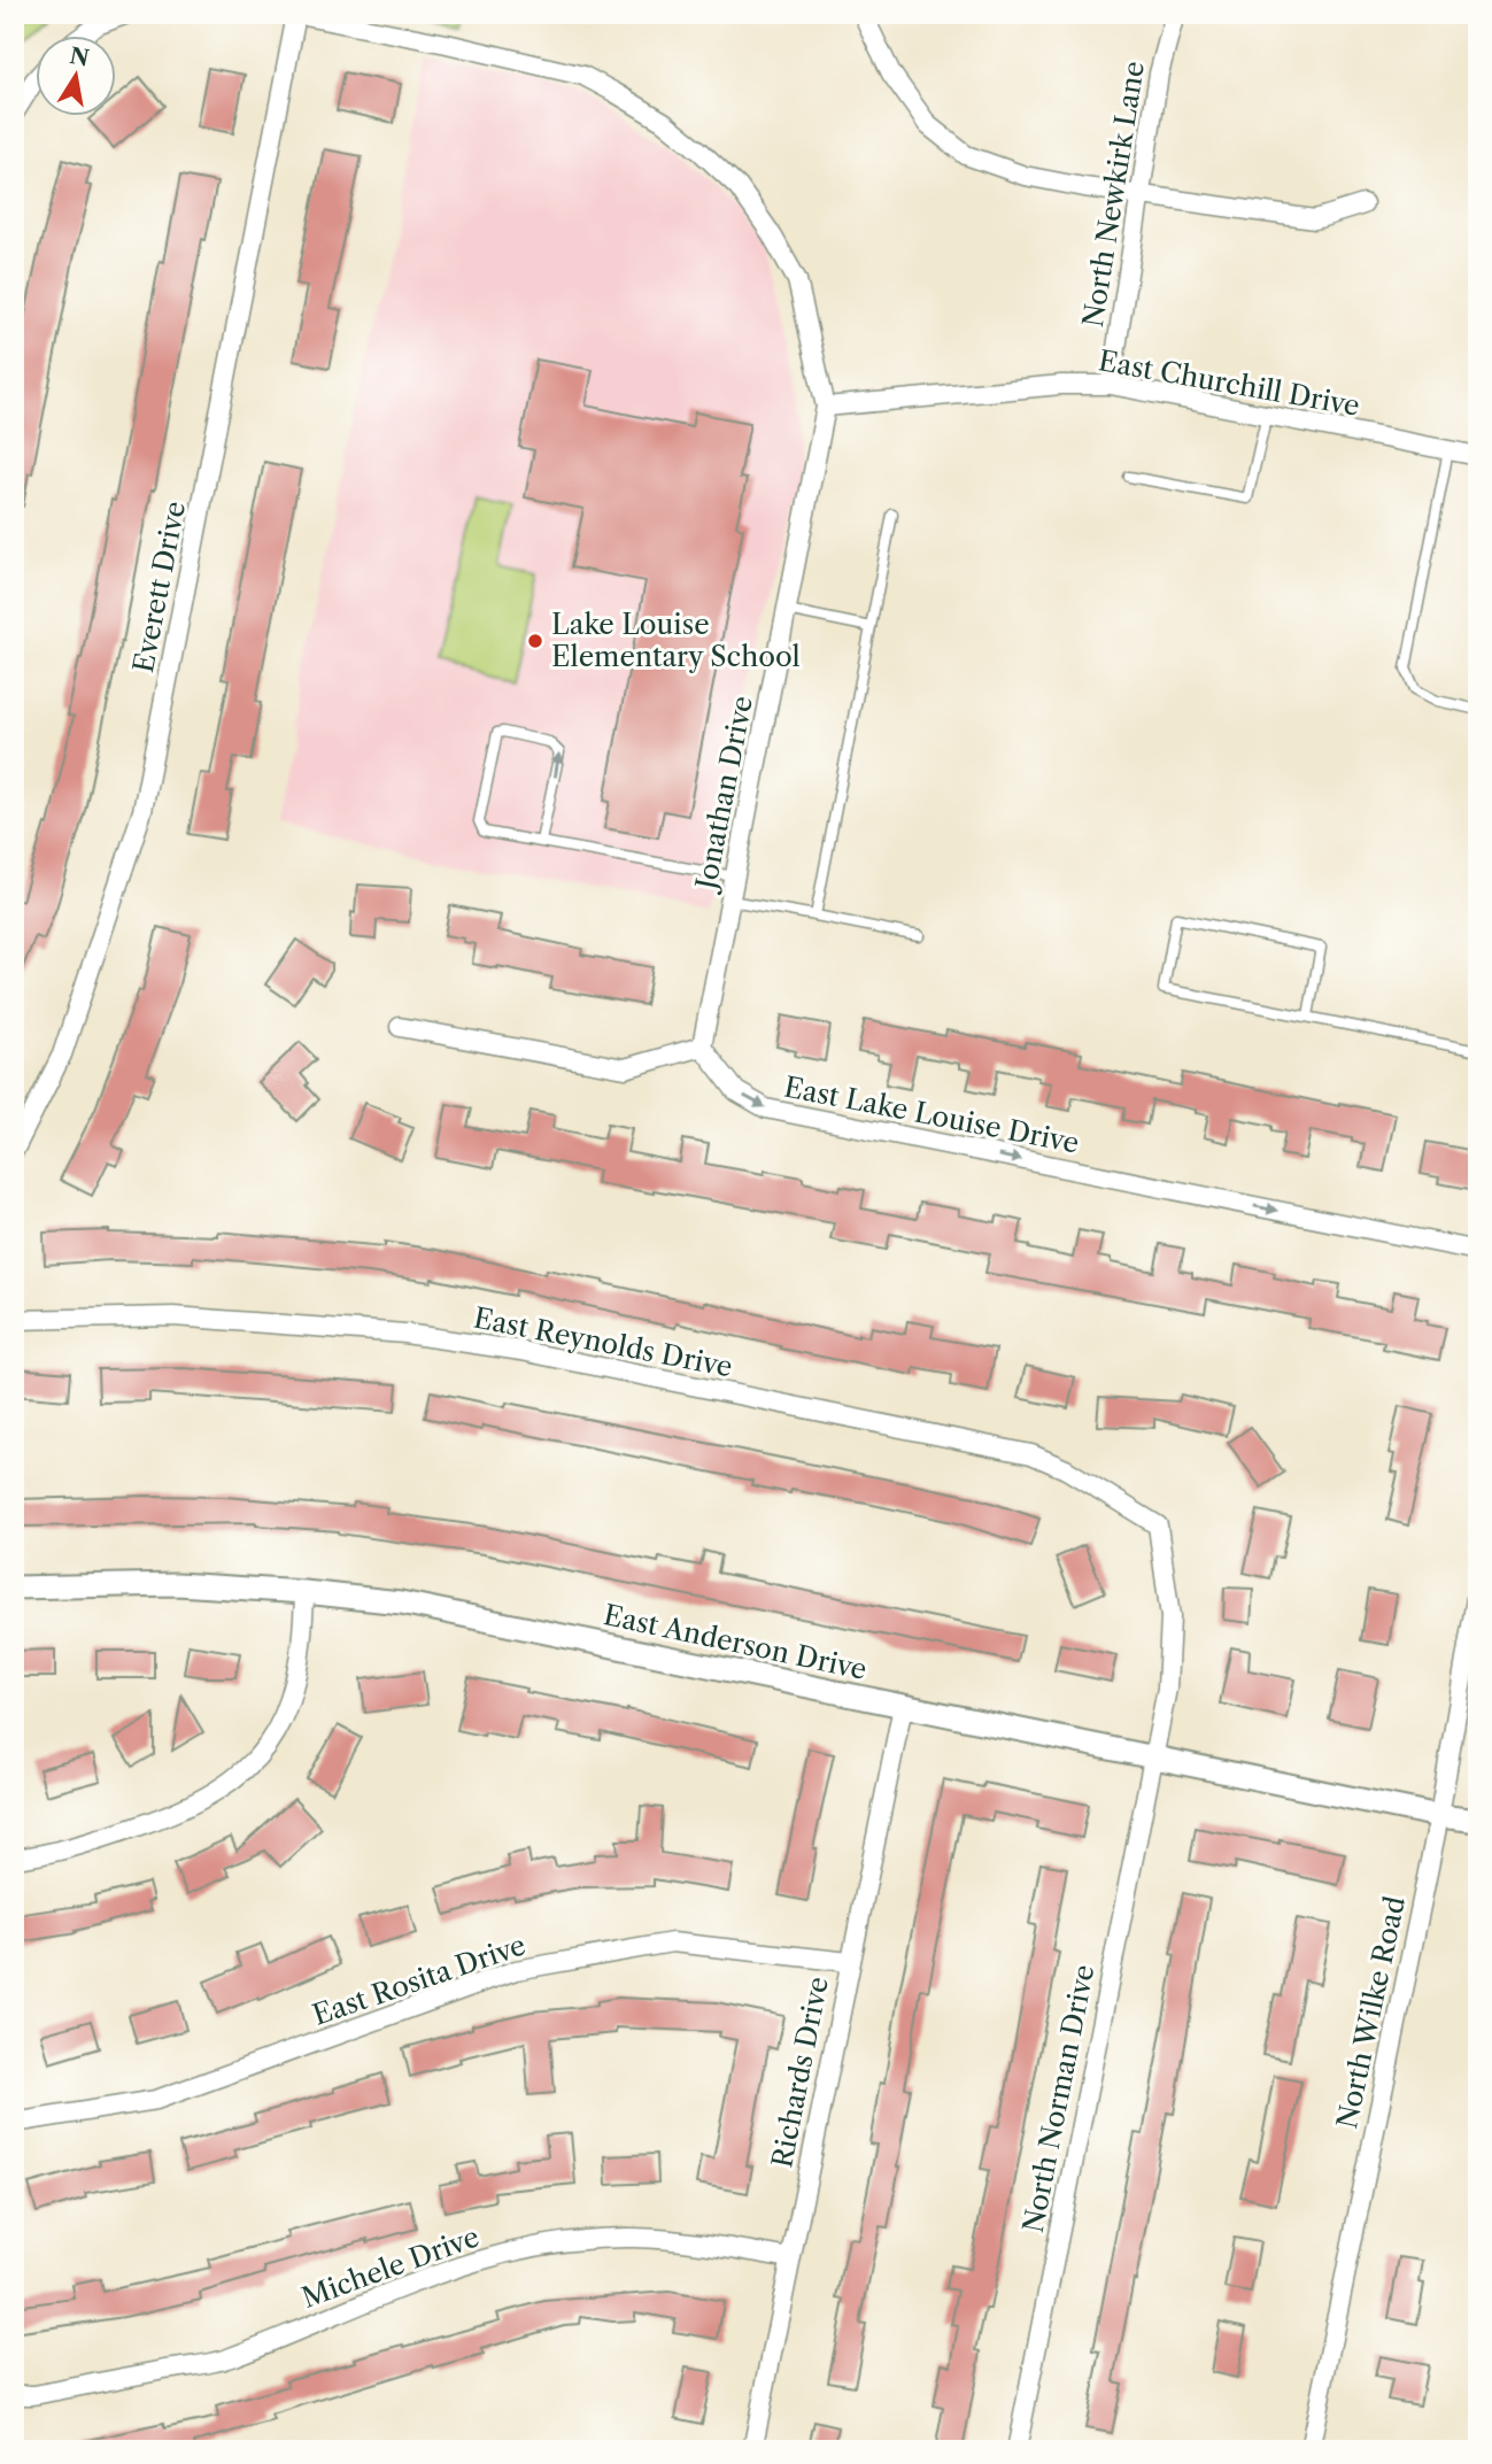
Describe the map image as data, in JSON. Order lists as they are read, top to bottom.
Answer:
{
  "streets": {
    "street": [
      "North Newkirk Lane",
      "East Churchill Drive",
      "Everett Drive",
      "Jonathan Drive",
      "East Lake Louise Drive",
      "East Reynolds Drive",
      "East Anderson Drive",
      "East Rosita Drive",
      "North Wilke Road",
      "Richards Drive",
      "North Norman Drive",
      "Michele Drive"
    ]
  },
  "crossings": [
    ["North Newkirk Lane", "East Churchill Drive"],
    ["East Churchill Drive", "Jonathan Drive"],
    ["Jonathan Drive", "East Lake Louise Drive"],
    ["East Reynolds Drive", "North Norman Drive"],
    ["East Anderson Drive", "North Wilke Road"],
    ["East Anderson Drive", "Richards Drive"],
    ["East Anderson Drive", "North Norman Drive"],
    ["East Rosita Drive", "Richards Drive"],
    ["Richards Drive", "Michele Drive"]
  ],
  "one_way": ["East Lake Louise Drive"],
  "places": ["Lake Louise Elementary School"],
  "north": "top"
}
